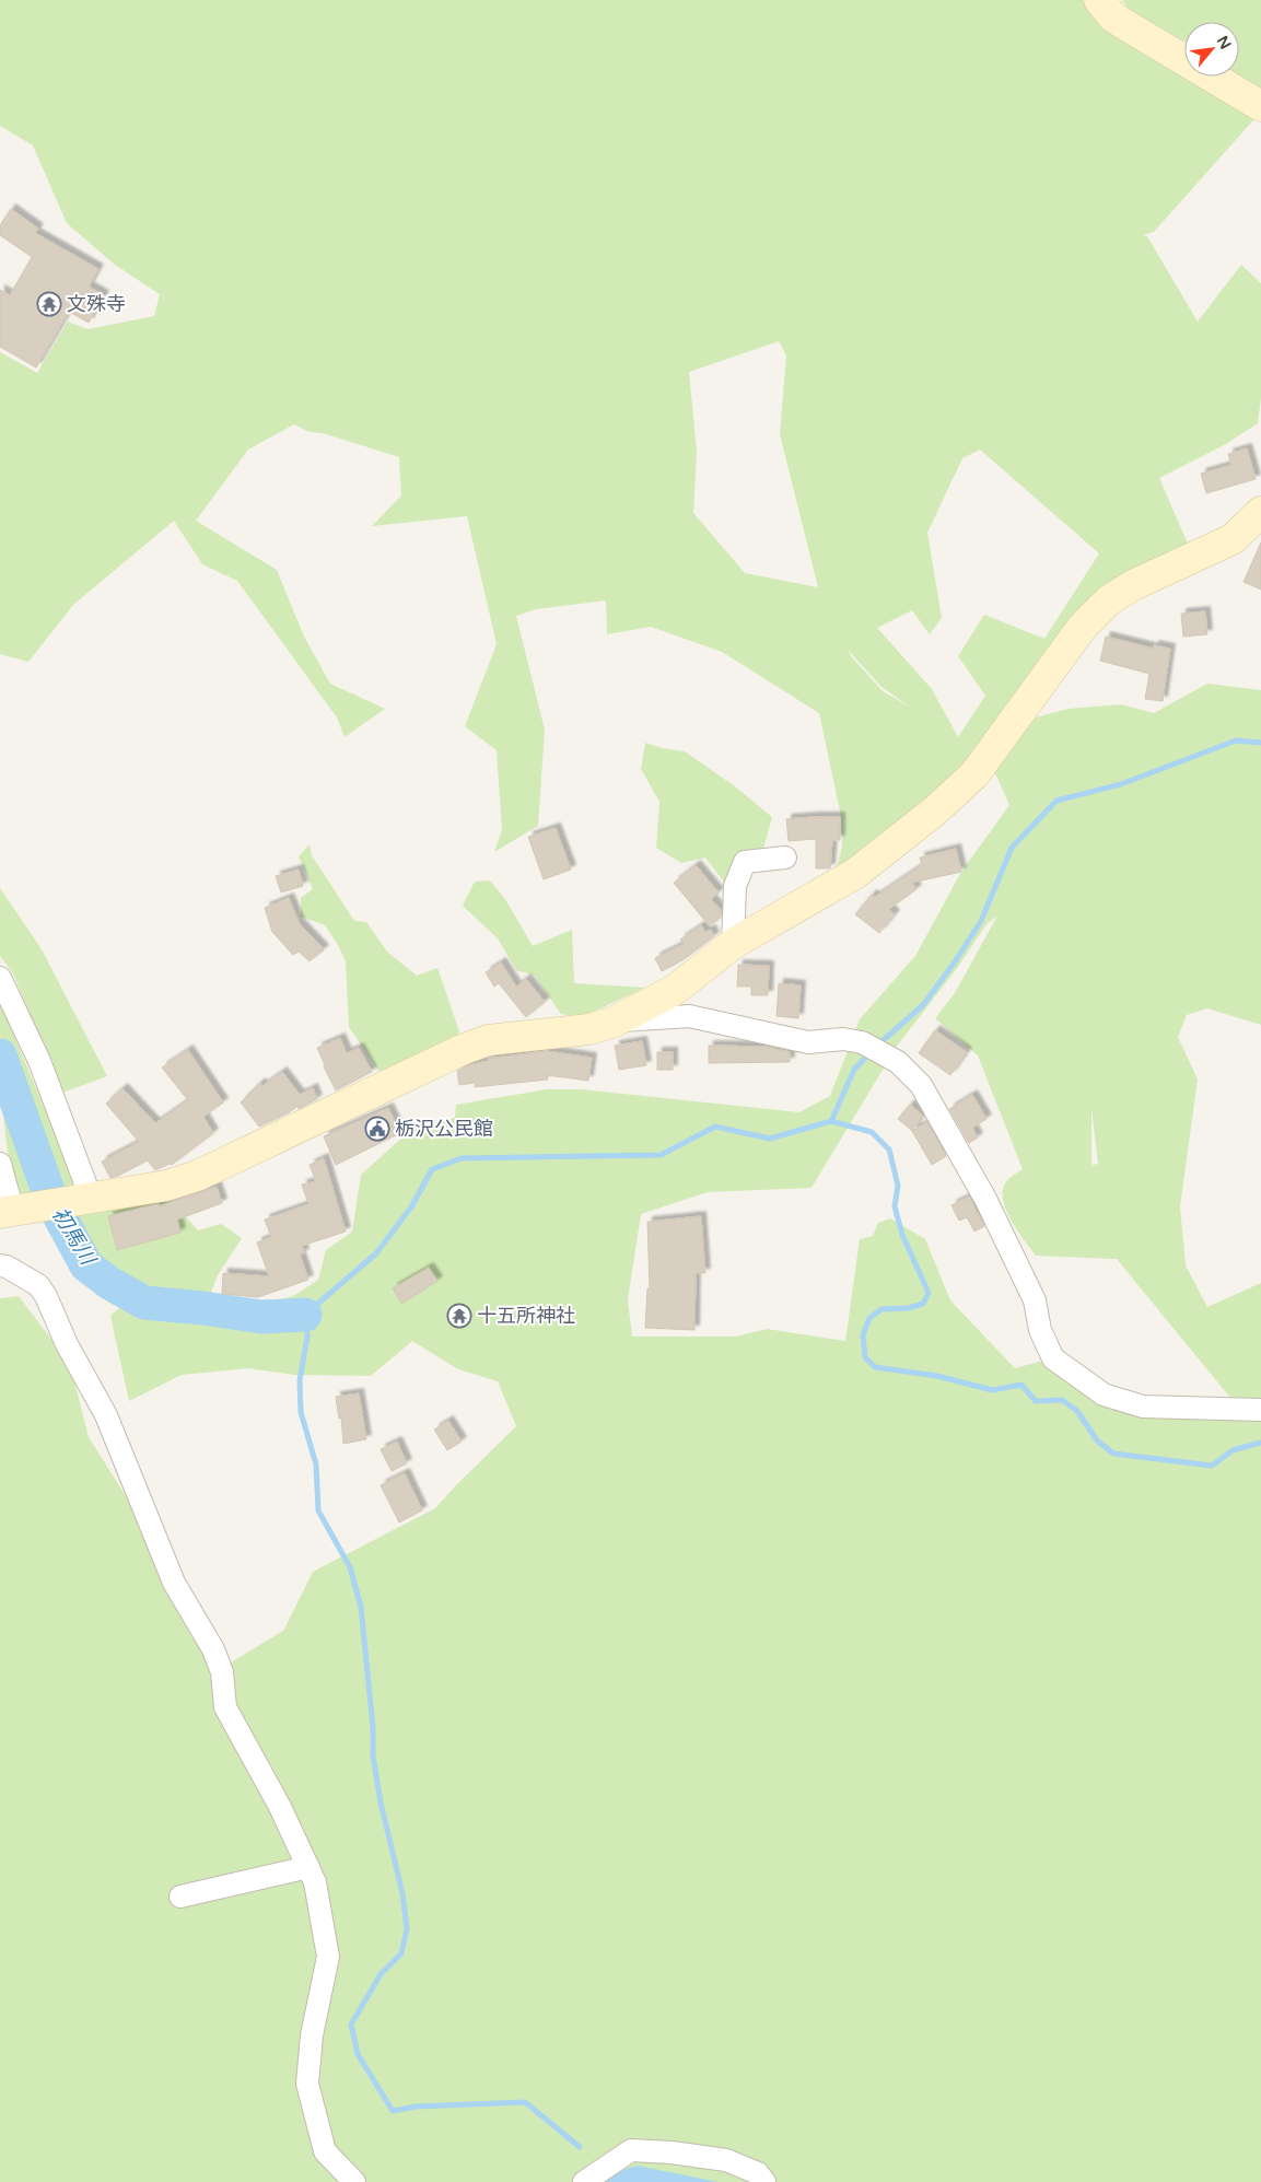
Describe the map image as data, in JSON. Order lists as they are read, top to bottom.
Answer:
{
  "water": ["初馬川"],
  "places": {
    "temple": ["文殊寺", "十五所神社"],
    "public building": ["栃沢公民館"]
  },
  "north": "top right"
}
